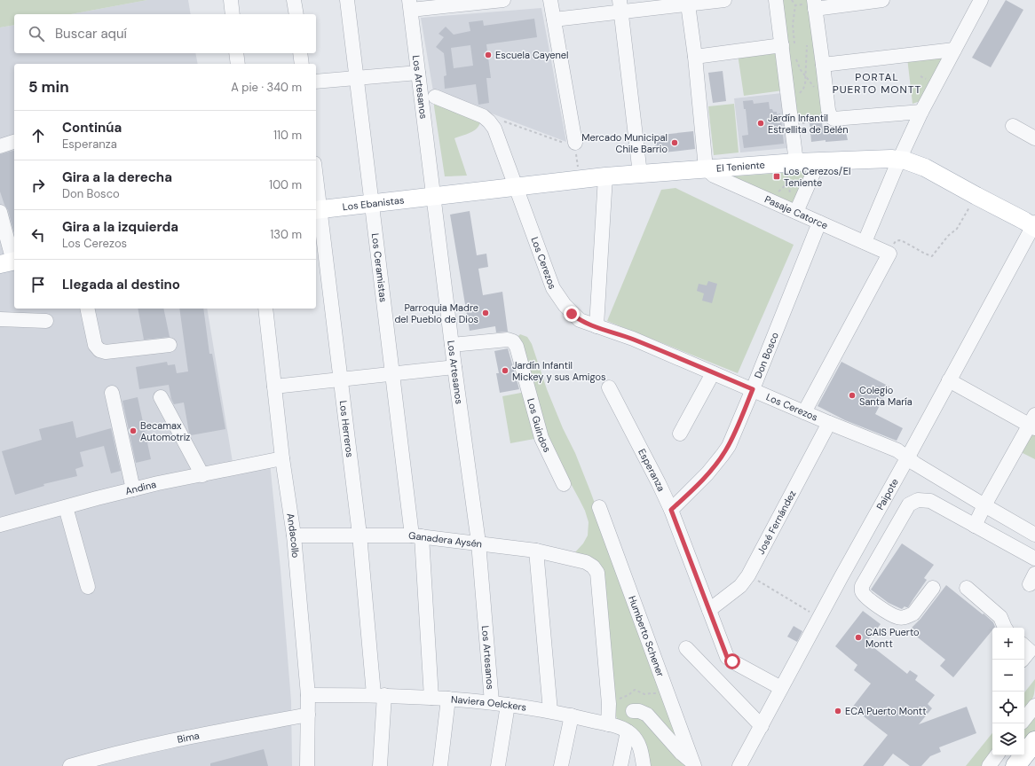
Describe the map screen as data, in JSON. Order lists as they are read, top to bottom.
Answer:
{
  "streets": {
    "main road": ["El Teniente", "Los Ebanistas"],
    "street": [
      "Los Artesanos",
      "Pasaje Catorce",
      "Los Cerezos",
      "Los Ceramistas",
      "Don Bosco",
      "Los Guindos",
      "Los Herreros",
      "Esperanza",
      "Andina",
      "Paipote",
      "José Fernández",
      "Andacollo",
      "Ganadera Aysén",
      "Humberto Schener",
      "Naviera Oelckers",
      "Bima"
    ]
  },
  "crossings": [
    ["Los Artesanos", "El Teniente"],
    ["Los Artesanos", "Los Ebanistas"],
    ["Los Artesanos", "Los Guindos"],
    ["Los Artesanos", "Ganadera Aysén"],
    ["Los Artesanos", "Naviera Oelckers"],
    ["El Teniente", "Los Ebanistas"],
    ["El Teniente", "Pasaje Catorce"],
    ["El Teniente", "Los Cerezos"],
    ["El Teniente", "Paipote"],
    ["Los Ebanistas", "Los Ceramistas"],
    ["Los Ebanistas", "Los Herreros"],
    ["Pasaje Catorce", "Don Bosco"],
    ["Los Cerezos", "Don Bosco"],
    ["Los Cerezos", "Paipote"],
    ["Los Cerezos", "José Fernández"],
    ["Los Ceramistas", "Ganadera Aysén"],
    ["Los Ceramistas", "Naviera Oelckers"],
    ["Don Bosco", "Esperanza"],
    ["Los Herreros", "Ganadera Aysén"],
    ["Los Herreros", "Naviera Oelckers"],
    ["Esperanza", "Paipote"],
    ["Esperanza", "José Fernández"],
    ["Andina", "Andacollo"],
    ["Andacollo", "Ganadera Aysén"],
    ["Andacollo", "Naviera Oelckers"],
    ["Andacollo", "Bima"],
    ["Ganadera Aysén", "Naviera Oelckers"]
  ],
  "districts": ["PORTAL PUERTO MONTT"],
  "places": {
    "other": [
      "Escuela Cayenel",
      "Jardín Infantil Estrellita de Belén",
      "Mercado Municipal Chile Barrio",
      "Parroquia Madre del Pueblo de Dios",
      "Jardín Infantil Mickey y sus Amigos",
      "Colegio Santa María",
      "Becamax Automotriz",
      "CAIS Puerto Montt",
      "ECA Puerto Montt"
    ],
    "transit": ["Los Cerezos/El Teniente"]
  },
  "page": {
    "search": "Buscar aquí",
    "heading": ["5 min", "A pie · 340 m"],
    "list": [
      ["Continúa", "Esperanza", "110 m"],
      ["Gira a la derecha", "Don Bosco", "100 m"],
      ["Gira a la izquierda", "Los Cerezos", "130 m"],
      "Llegada al destino"
    ],
    "map_buttons": ["+", "−"]
  }
}
